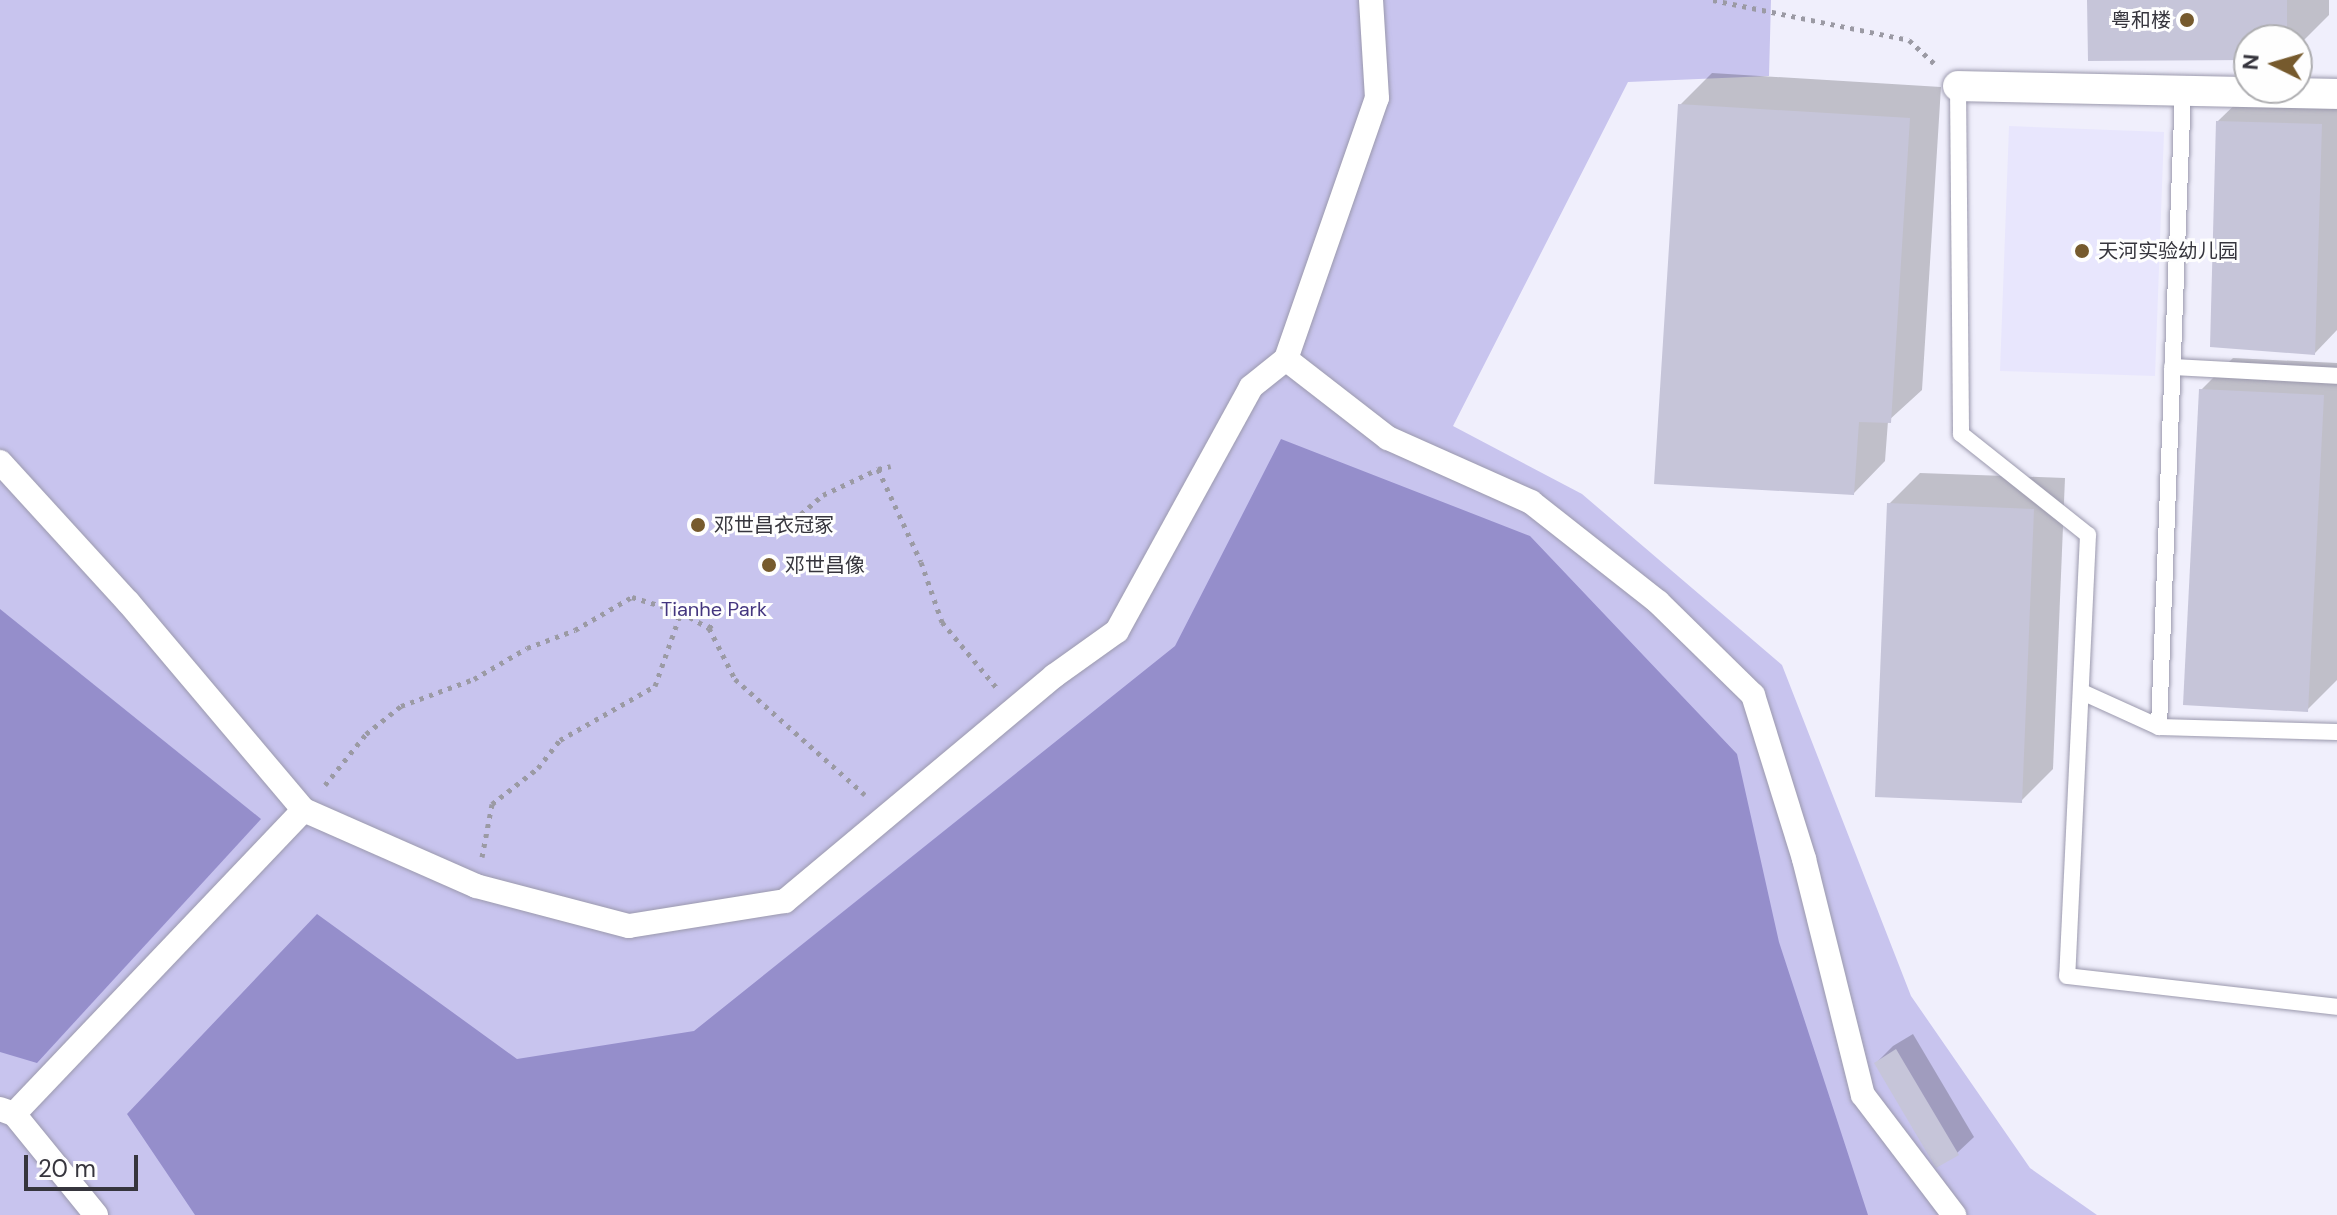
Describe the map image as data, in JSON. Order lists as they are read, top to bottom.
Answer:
{
  "parks": ["Tianhe Park"],
  "places": [
    "粤和楼",
    "天河实验幼儿园",
    "邓世昌衣冠冢",
    "邓世昌像"
  ],
  "scale_bar": "20 m",
  "north": "left"
}
